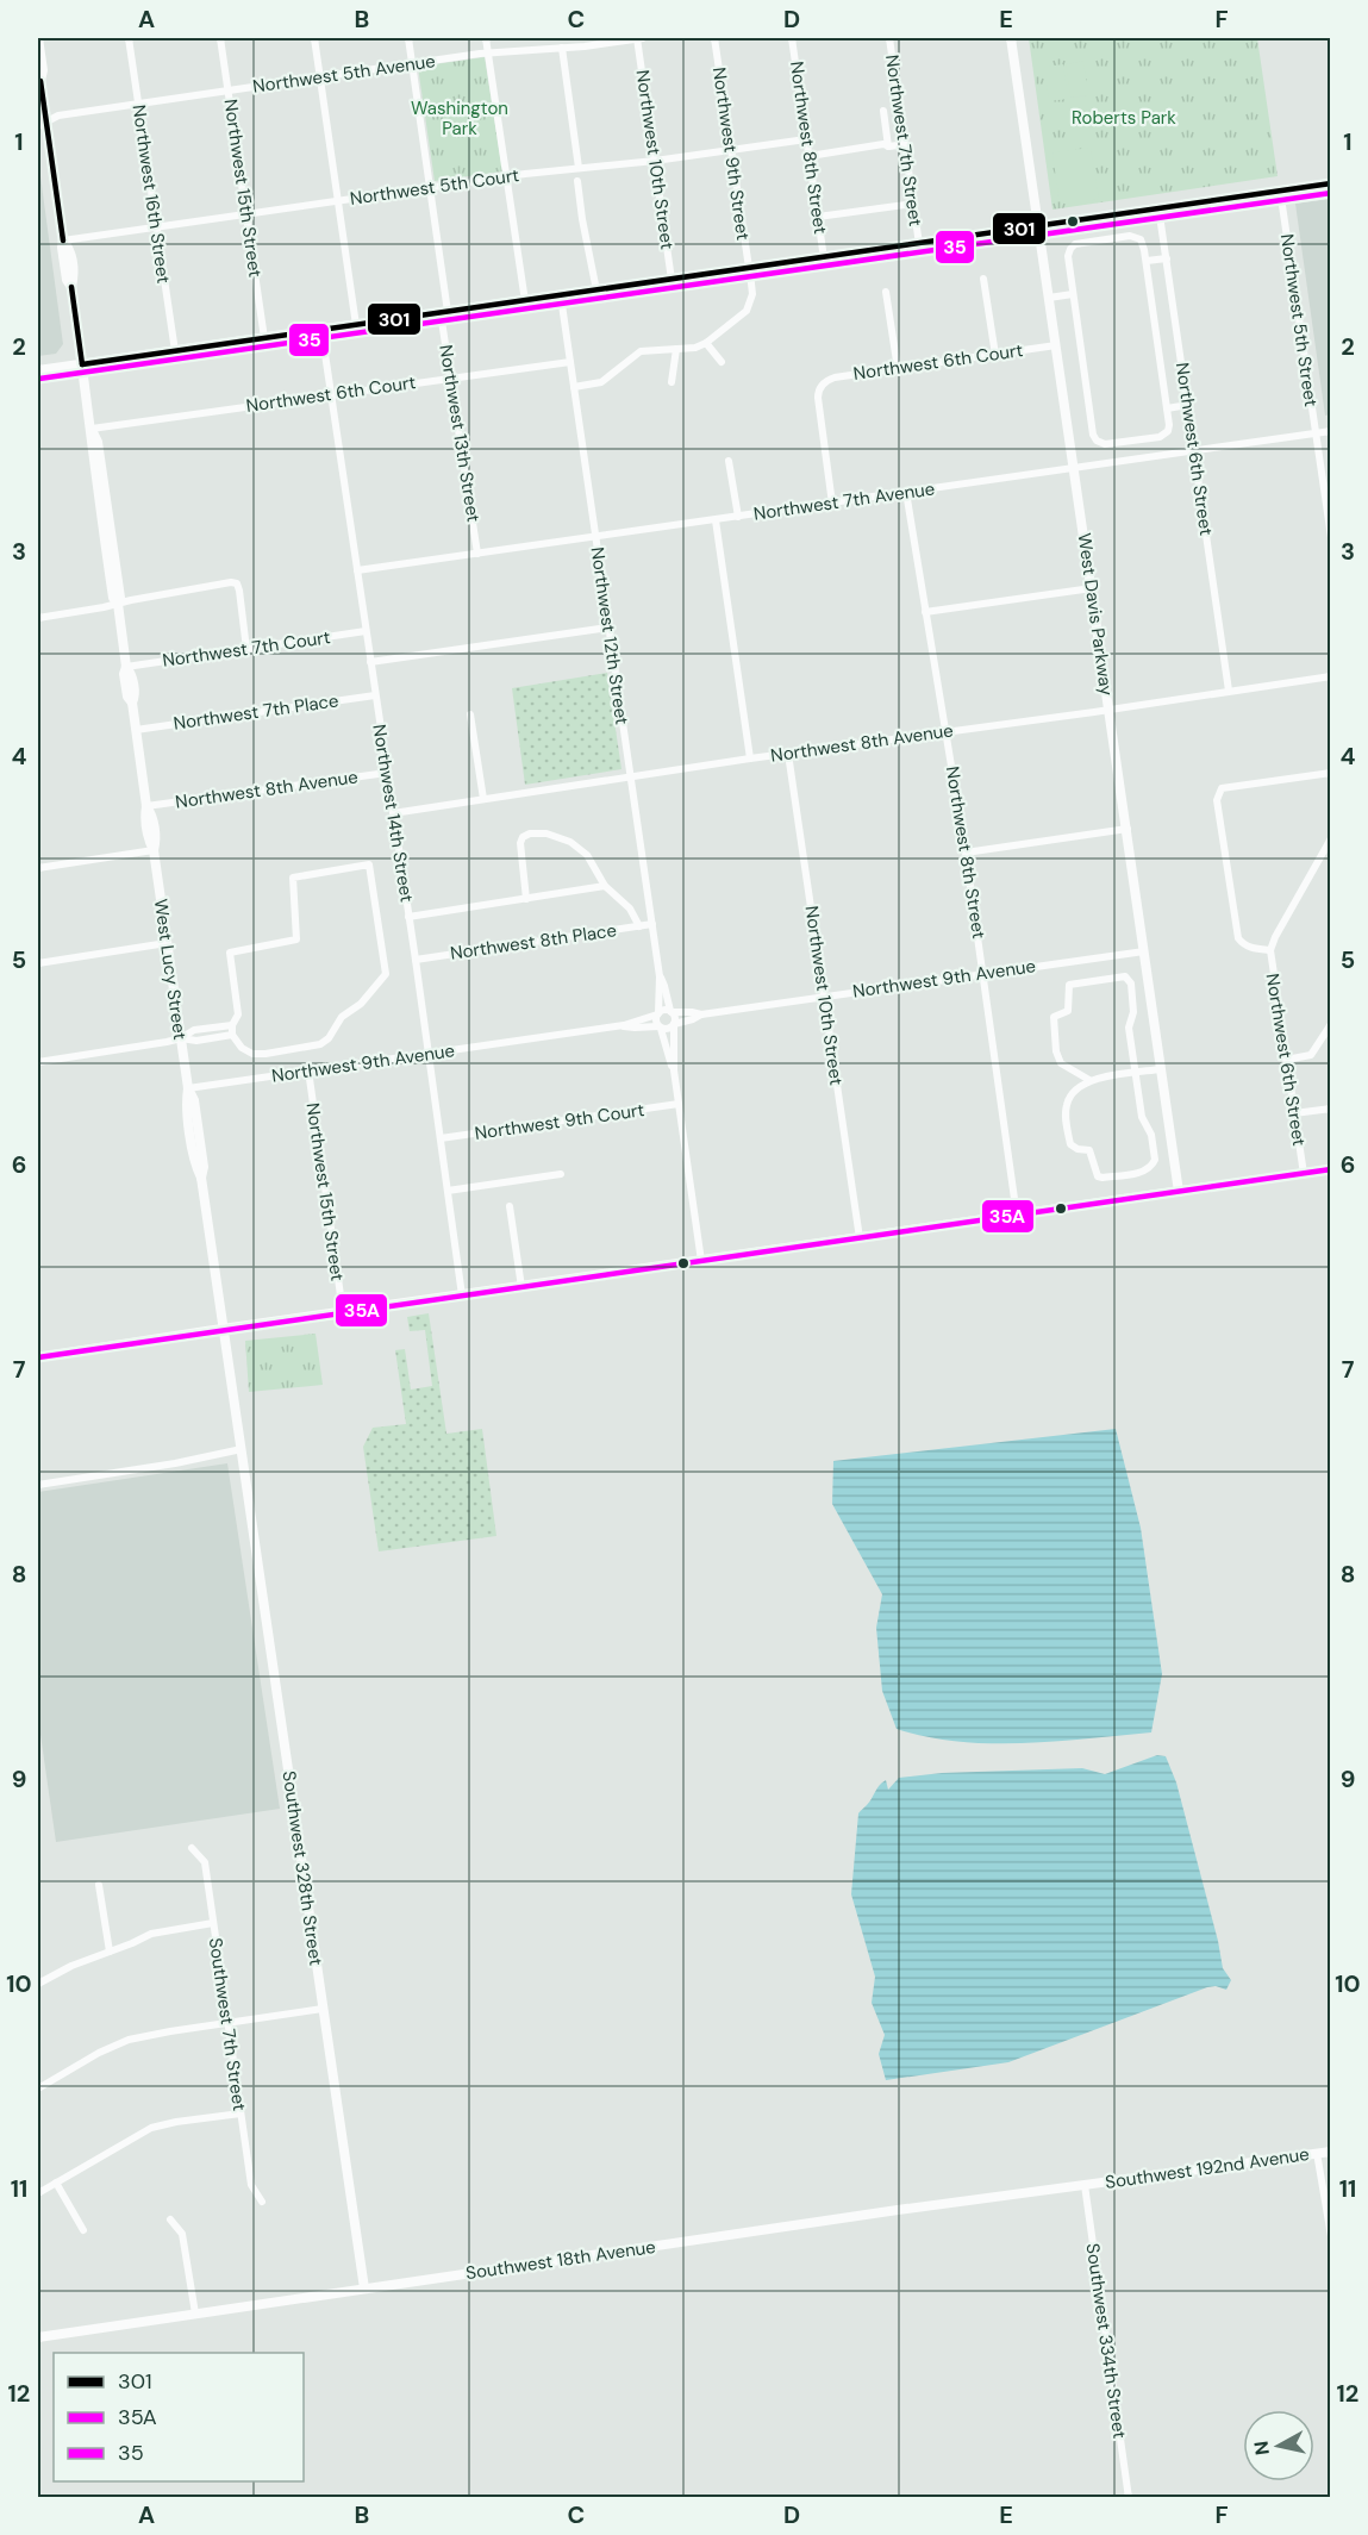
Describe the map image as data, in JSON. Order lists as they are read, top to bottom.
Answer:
{
  "streets": {
    "street": [
      "Northwest 5th Avenue",
      "Northwest 7th Street",
      "Northwest 8th Street",
      "Northwest 9th Street",
      "Northwest 10th Street",
      "Northwest 5th Court",
      "Northwest 15th Street",
      "Northwest 16th Street",
      "Northwest 5th Street",
      "Northwest 6th Court",
      "Northwest 13th Street",
      "Northwest 6th Street",
      "Northwest 7th Avenue",
      "West Davis Parkway",
      "Northwest 12th Street",
      "Northwest 7th Court",
      "Northwest 7th Place",
      "Northwest 8th Avenue",
      "Northwest 14th Street",
      "Northwest 8th Place",
      "West Lucy Street",
      "Northwest 9th Avenue",
      "Northwest 9th Court",
      "Southwest 328th Street",
      "Southwest 7th Street",
      "Southwest 192nd Avenue",
      "Southwest 18th Avenue",
      "Southwest 334th Street"
    ]
  },
  "crossings": [
    ["Northwest 5th Avenue", "Northwest 10th Street"],
    ["Northwest 5th Avenue", "Northwest 15th Street"],
    ["Northwest 5th Avenue", "Northwest 16th Street"],
    ["Northwest 5th Avenue", "Northwest 13th Street"],
    ["Northwest 5th Avenue", "West Lucy Street"],
    ["Northwest 8th Street", "Northwest 5th Court"],
    ["Northwest 8th Street", "Northwest 7th Avenue"],
    ["Northwest 8th Street", "Northwest 8th Avenue"],
    ["Northwest 8th Street", "Northwest 9th Avenue"],
    ["Northwest 9th Street", "Northwest 5th Court"],
    ["Northwest 10th Street", "Northwest 5th Court"],
    ["Northwest 10th Street", "Northwest 8th Avenue"],
    ["Northwest 10th Street", "Northwest 9th Avenue"],
    ["Northwest 5th Court", "Northwest 15th Street"],
    ["Northwest 5th Court", "Northwest 16th Street"],
    ["Northwest 5th Court", "Northwest 13th Street"],
    ["Northwest 5th Court", "West Lucy Street"],
    ["Northwest 15th Street", "Northwest 9th Avenue"],
    ["Northwest 5th Street", "Northwest 7th Avenue"],
    ["Northwest 6th Court", "Northwest 13th Street"],
    ["Northwest 6th Court", "Northwest 7th Avenue"],
    ["Northwest 6th Court", "West Davis Parkway"],
    ["Northwest 6th Court", "Northwest 12th Street"],
    ["Northwest 6th Court", "Northwest 14th Street"],
    ["Northwest 6th Court", "West Lucy Street"],
    ["Northwest 13th Street", "Northwest 7th Avenue"],
    ["Northwest 6th Street", "Northwest 7th Avenue"],
    ["Northwest 6th Street", "Northwest 8th Avenue"],
    ["Northwest 7th Avenue", "West Davis Parkway"],
    ["Northwest 7th Avenue", "Northwest 12th Street"],
    ["Northwest 7th Avenue", "Northwest 14th Street"],
    ["West Davis Parkway", "Northwest 8th Avenue"],
    ["West Davis Parkway", "Northwest 9th Avenue"],
    ["Northwest 12th Street", "Northwest 8th Avenue"],
    ["Northwest 12th Street", "Northwest 8th Place"],
    ["Northwest 12th Street", "Northwest 9th Avenue"],
    ["Northwest 7th Court", "Northwest 14th Street"],
    ["Northwest 7th Court", "West Lucy Street"],
    ["Northwest 7th Place", "Northwest 14th Street"],
    ["Northwest 7th Place", "West Lucy Street"],
    ["Northwest 8th Avenue", "Northwest 14th Street"],
    ["Northwest 8th Avenue", "West Lucy Street"],
    ["Northwest 14th Street", "Northwest 8th Place"],
    ["Northwest 14th Street", "Northwest 9th Avenue"],
    ["Northwest 14th Street", "Northwest 9th Court"],
    ["West Lucy Street", "Northwest 9th Avenue"],
    ["West Lucy Street", "Southwest 328th Street"],
    ["Southwest 328th Street", "Southwest 18th Avenue"],
    ["Southwest 192nd Avenue", "Southwest 18th Avenue"],
    ["Southwest 192nd Avenue", "Southwest 334th Street"],
    ["Southwest 18th Avenue", "Southwest 334th Street"]
  ],
  "parks": ["Washington Park", "Roberts Park"],
  "lines": ["transit line 301", "transit line 35", "transit line 35A"],
  "legend": ["301", "35A", "35"],
  "north": "left",
  "grid": {
    "columns": [
      "A",
      "B",
      "C",
      "D",
      "E",
      "F"
    ],
    "rows": [
      "1",
      "2",
      "3",
      "4",
      "5",
      "6",
      "7",
      "8",
      "9",
      "10",
      "11",
      "12"
    ]
  }
}
